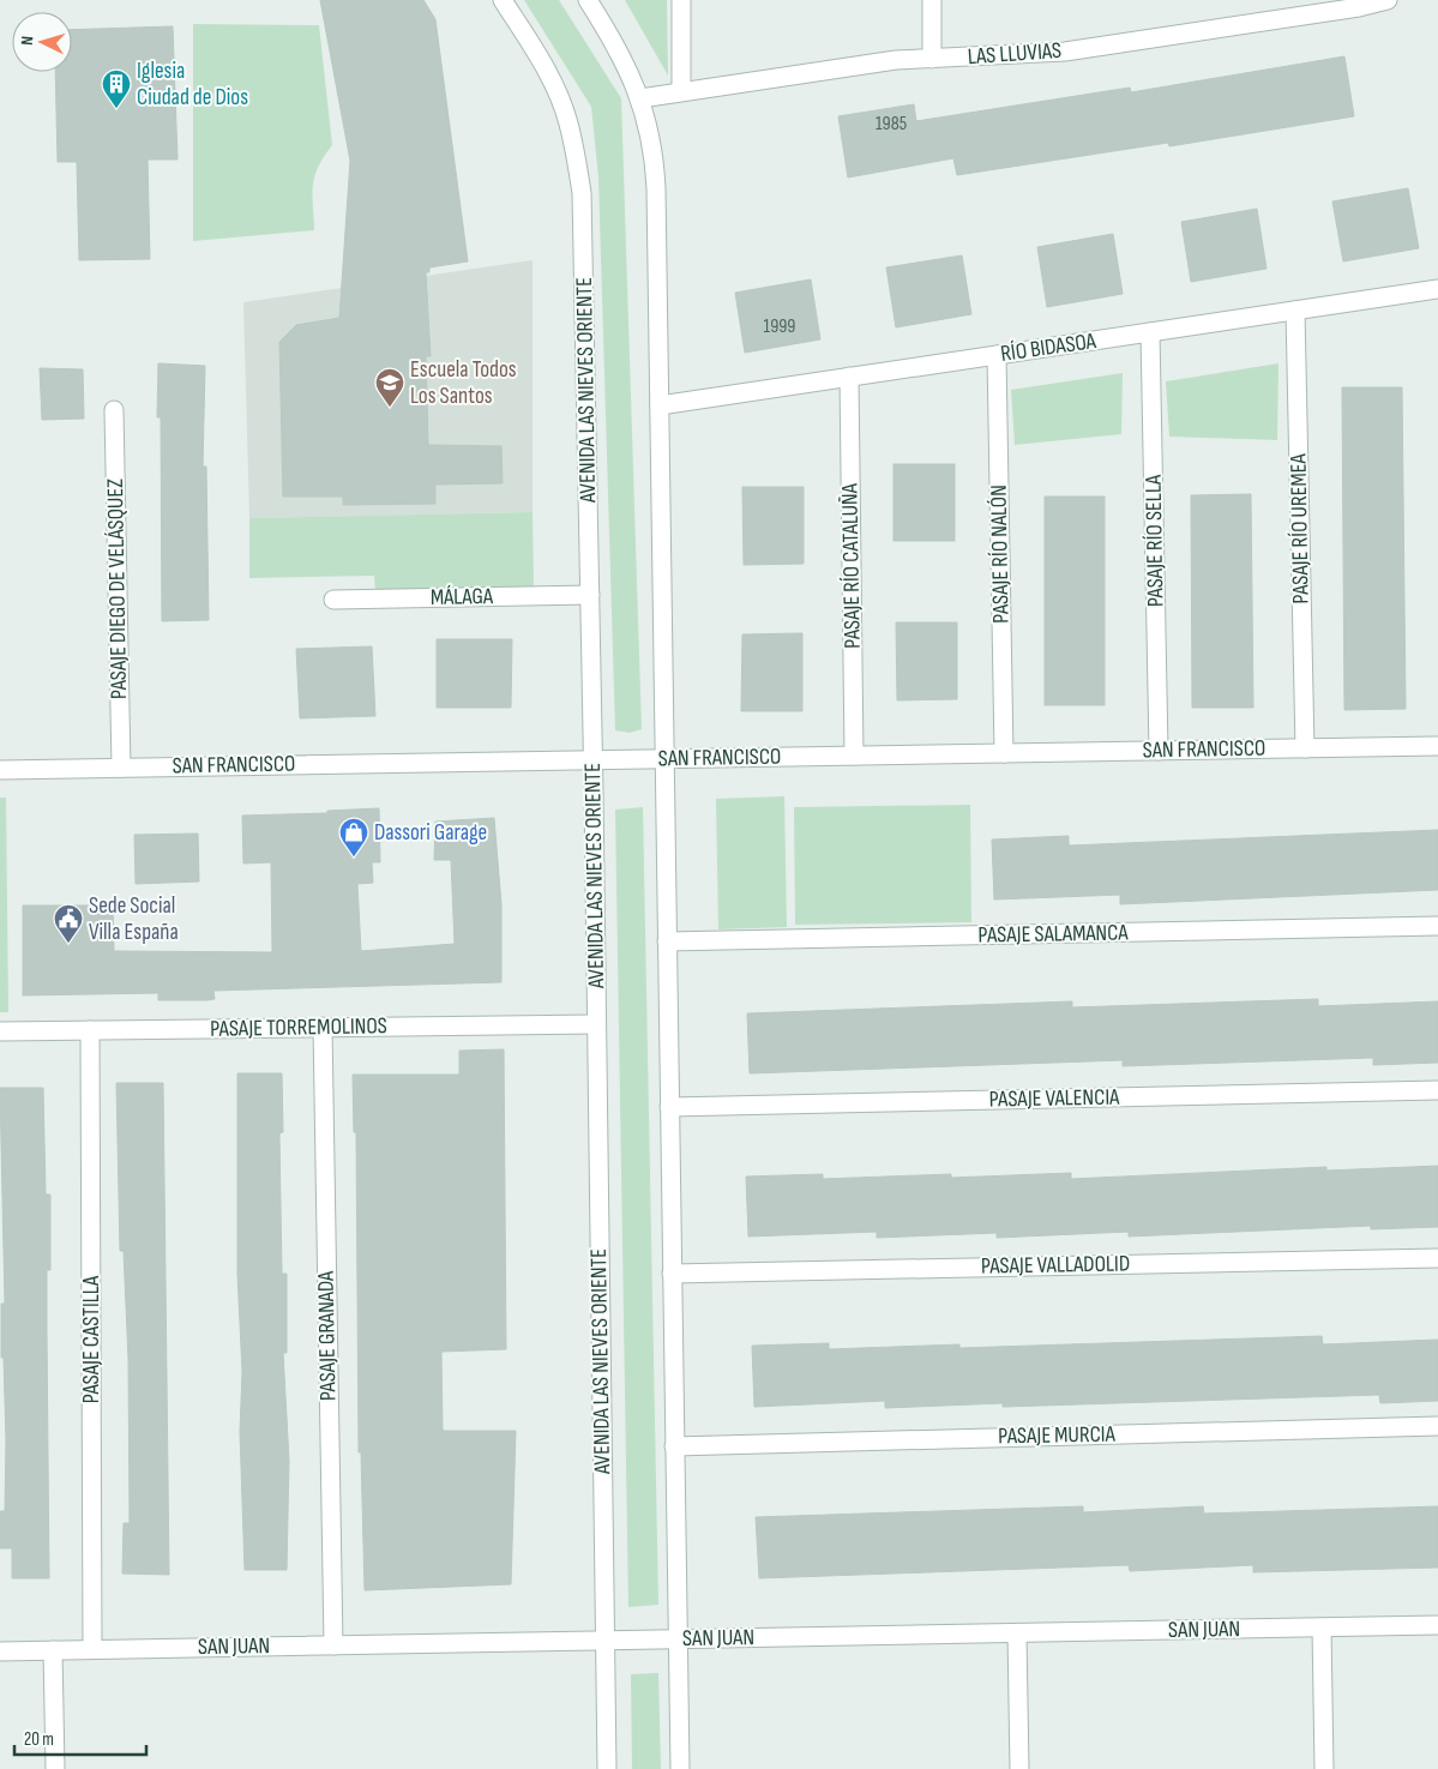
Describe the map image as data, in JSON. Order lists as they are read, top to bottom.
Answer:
{
  "streets": {
    "street": [
      "LAS LLUVIAS",
      "RÍO BIDASOA",
      "AVENIDA LAS NIEVES ORIENTE",
      "PASAJE RÍO UREMEA",
      "PASAJE RÍO SELLA",
      "PASAJE RÍO NALÓN",
      "PASAJE RÍO CATALUÑA",
      "PASAJE DIEGO DE VELÁSQUEZ",
      "MÁLAGA",
      "SAN FRANCISCO",
      "PASAJE SALAMANCA",
      "PASAJE TORREMOLINOS",
      "PASAJE VALENCIA",
      "PASAJE VALLADOLID",
      "PASAJE GRANADA",
      "PASAJE CASTILLA",
      "PASAJE MURCIA",
      "SAN JUAN"
    ]
  },
  "crossings": [
    ["RÍO BIDASOA", "PASAJE RÍO UREMEA"],
    ["RÍO BIDASOA", "PASAJE RÍO SELLA"],
    ["RÍO BIDASOA", "PASAJE RÍO NALÓN"],
    ["RÍO BIDASOA", "PASAJE RÍO CATALUÑA"],
    ["AVENIDA LAS NIEVES ORIENTE", "MÁLAGA"],
    ["AVENIDA LAS NIEVES ORIENTE", "SAN FRANCISCO"],
    ["AVENIDA LAS NIEVES ORIENTE", "PASAJE TORREMOLINOS"],
    ["AVENIDA LAS NIEVES ORIENTE", "SAN JUAN"],
    ["PASAJE RÍO UREMEA", "SAN FRANCISCO"],
    ["PASAJE RÍO SELLA", "SAN FRANCISCO"],
    ["PASAJE RÍO NALÓN", "SAN FRANCISCO"],
    ["PASAJE RÍO CATALUÑA", "SAN FRANCISCO"],
    ["PASAJE DIEGO DE VELÁSQUEZ", "SAN FRANCISCO"],
    ["PASAJE TORREMOLINOS", "PASAJE GRANADA"],
    ["PASAJE TORREMOLINOS", "PASAJE CASTILLA"],
    ["PASAJE GRANADA", "SAN JUAN"],
    ["PASAJE CASTILLA", "SAN JUAN"]
  ],
  "places": {
    "building": ["Iglesia Ciudad de Dios"],
    "school or university": ["Escuela Todos Los Santos"],
    "shop": ["Dassori Garage"],
    "public building": ["Sede Social Villa España"]
  },
  "house_numbers": ["1985", "1999"],
  "scale_bar": "20 m",
  "north": "left"
}
